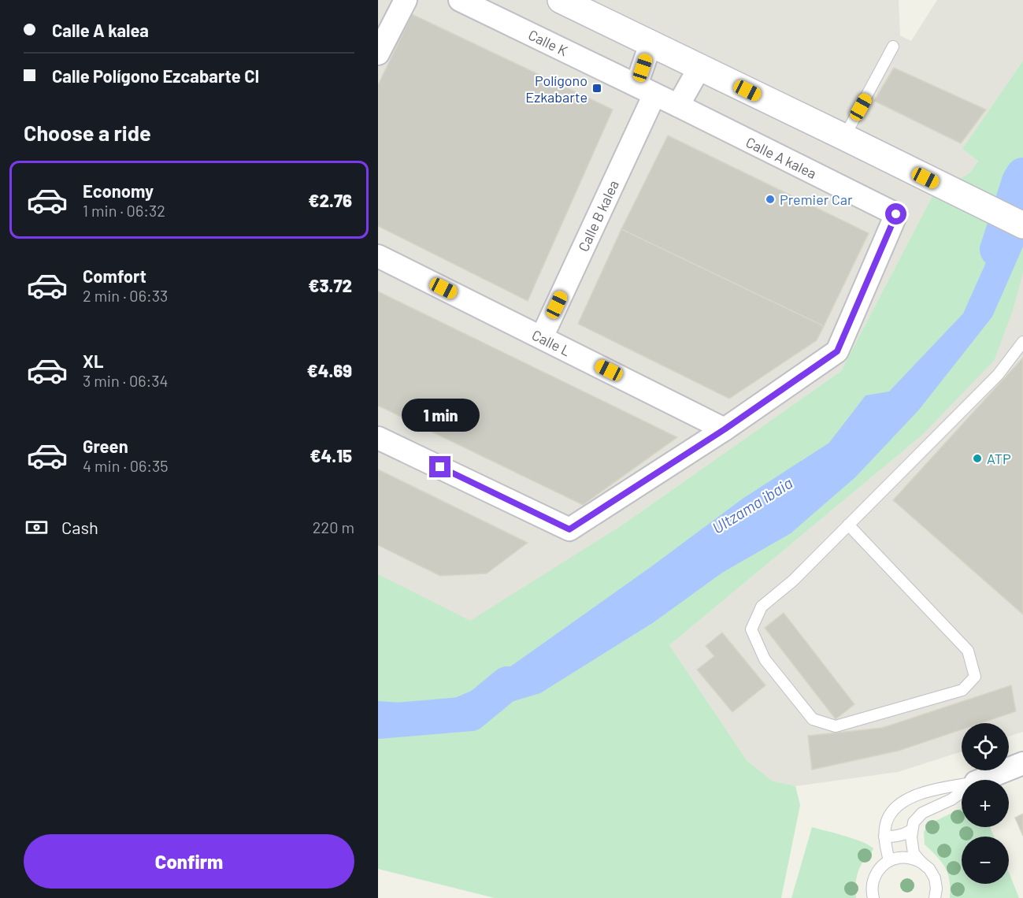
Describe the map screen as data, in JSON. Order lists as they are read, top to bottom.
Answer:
{
  "streets": {
    "street": [
      "Calle K",
      "Calle A kalea",
      "Calle B kalea",
      "Calle L"
    ]
  },
  "crossings": [
    ["Calle K", "Calle A kalea"],
    ["Calle K", "Calle B kalea"],
    ["Calle A kalea", "Calle L"],
    ["Calle B kalea", "Calle L"]
  ],
  "water": ["Ultzama ibaia"],
  "places": {
    "transit": ["Polígono Ezkabarte"],
    "other": ["Premier Car", "ATP"]
  },
  "page": {
    "banner": ["Calle A kalea", "Calle Polígono Ezcabarte CI"],
    "heading": "Choose a ride",
    "list": [
      {
        "name": "Economy",
        "note": "1 min · 06:32",
        "value": "€2.76"
      },
      {
        "name": "Comfort",
        "note": "2 min · 06:33",
        "value": "€3.72"
      },
      {
        "name": "XL",
        "note": "3 min · 06:34",
        "value": "€4.69"
      },
      {
        "name": "Green",
        "note": "4 min · 06:35",
        "value": "€4.15"
      }
    ],
    "bubble": "1 min",
    "pay": ["Cash", "220 m"],
    "map_buttons": ["+", "−"],
    "buttons": "Confirm"
  }
}
